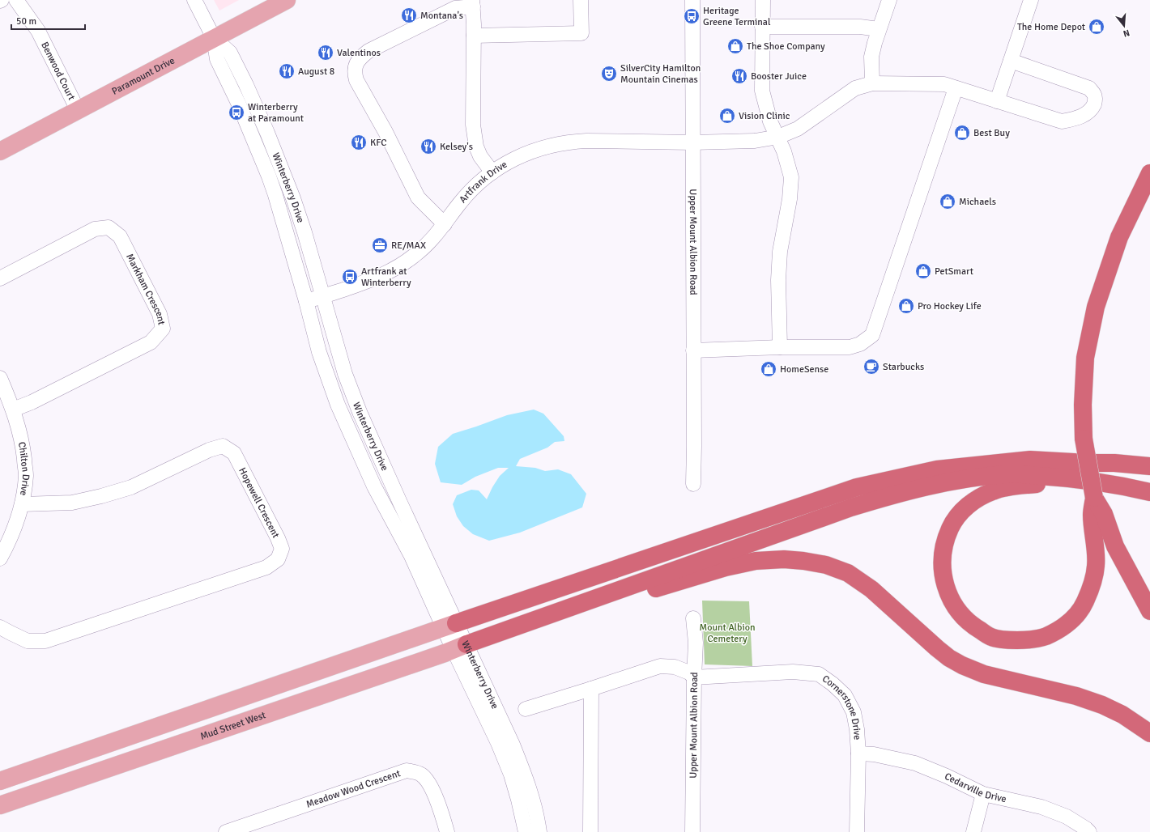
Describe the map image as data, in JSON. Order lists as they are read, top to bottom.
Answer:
{
  "streets": {
    "main road": ["Paramount Drive", "Mud Street West"],
    "street": [
      "Benwood Court",
      "Artfrank Drive",
      "Winterberry Drive",
      "Upper Mount Albion Road",
      "Markham Crescent",
      "Chilton Drive",
      "Hopewell Crescent",
      "Cornerstone Drive",
      "Cedarville Drive",
      "Meadow Wood Crescent"
    ]
  },
  "crossings": [
    ["Benwood Court", "Paramount Drive"],
    ["Paramount Drive", "Winterberry Drive"],
    ["Artfrank Drive", "Winterberry Drive"],
    ["Artfrank Drive", "Upper Mount Albion Road"],
    ["Winterberry Drive", "Mud Street West"],
    ["Upper Mount Albion Road", "Cornerstone Drive"],
    ["Markham Crescent", "Chilton Drive"],
    ["Chilton Drive", "Hopewell Crescent"],
    ["Cornerstone Drive", "Cedarville Drive"]
  ],
  "parks": ["Mount Albion Cemetery"],
  "places": {
    "restaurant": [
      "Montana's",
      "Valentinos",
      "August 8",
      "Booster Juice",
      "KFC",
      "Kelsey's"
    ],
    "bus stop": ["Heritage Greene Terminal", "Winterberry at Paramount", "Artfrank at Winterberry"],
    "shop": [
      "The Home Depot",
      "The Shoe Company",
      "Vision Clinic",
      "Best Buy",
      "Michaels",
      "PetSmart",
      "Pro Hockey Life",
      "HomeSense"
    ],
    "theatre": ["SilverCity Hamilton Mountain Cinemas"],
    "office": ["RE/MAX"],
    "cafe": ["Starbucks"]
  },
  "scale_bar": "50 m",
  "north": "bottom"
}
